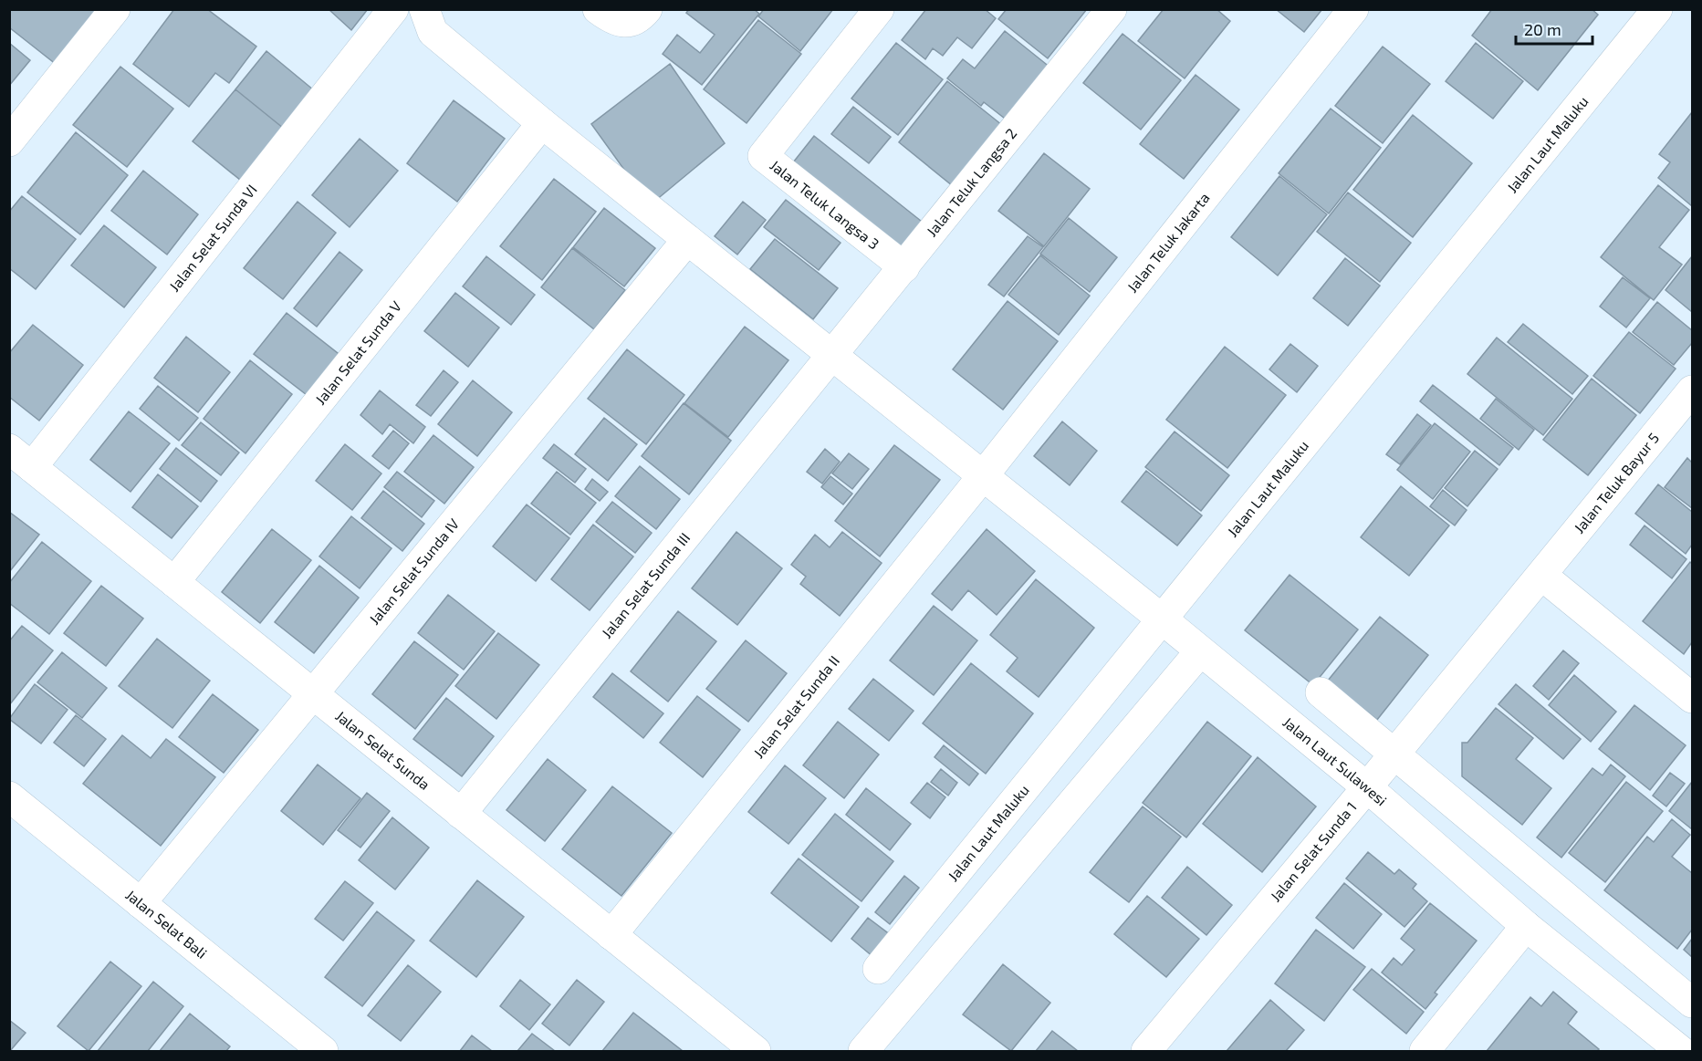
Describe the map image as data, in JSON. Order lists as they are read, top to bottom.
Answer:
{
  "streets": {
    "street": [
      "Jalan Laut Maluku",
      "Jalan Teluk Langsa 2",
      "Jalan Teluk Langsa 3",
      "Jalan Selat Sunda VI",
      "Jalan Teluk Jakarta",
      "Jalan Selat Sunda V",
      "Jalan Teluk Bayur 5",
      "Jalan Selat Sunda IV",
      "Jalan Selat Sunda III",
      "Jalan Selat Sunda II",
      "Jalan Selat Sunda",
      "Jalan Laut Sulawesi",
      "Jalan Selat Sunda 1",
      "Jalan Selat Bali"
    ]
  },
  "crossings": [
    ["Jalan Laut Maluku", "Jalan Laut Sulawesi"],
    ["Jalan Teluk Langsa 2", "Jalan Teluk Langsa 3"],
    ["Jalan Teluk Langsa 2", "Jalan Selat Sunda III"],
    ["Jalan Teluk Langsa 2", "Jalan Laut Sulawesi"],
    ["Jalan Selat Sunda VI", "Jalan Selat Sunda"],
    ["Jalan Teluk Jakarta", "Jalan Selat Sunda II"],
    ["Jalan Teluk Jakarta", "Jalan Laut Sulawesi"],
    ["Jalan Selat Sunda V", "Jalan Selat Sunda"],
    ["Jalan Selat Sunda V", "Jalan Laut Sulawesi"],
    ["Jalan Teluk Bayur 5", "Jalan Selat Sunda 1"],
    ["Jalan Selat Sunda IV", "Jalan Selat Sunda"],
    ["Jalan Selat Sunda IV", "Jalan Laut Sulawesi"],
    ["Jalan Selat Sunda IV", "Jalan Selat Bali"],
    ["Jalan Selat Sunda III", "Jalan Selat Sunda"],
    ["Jalan Selat Sunda III", "Jalan Laut Sulawesi"],
    ["Jalan Selat Sunda II", "Jalan Selat Sunda"],
    ["Jalan Selat Sunda II", "Jalan Laut Sulawesi"],
    ["Jalan Laut Sulawesi", "Jalan Selat Sunda 1"]
  ],
  "scale_bar": "20 m"
}
